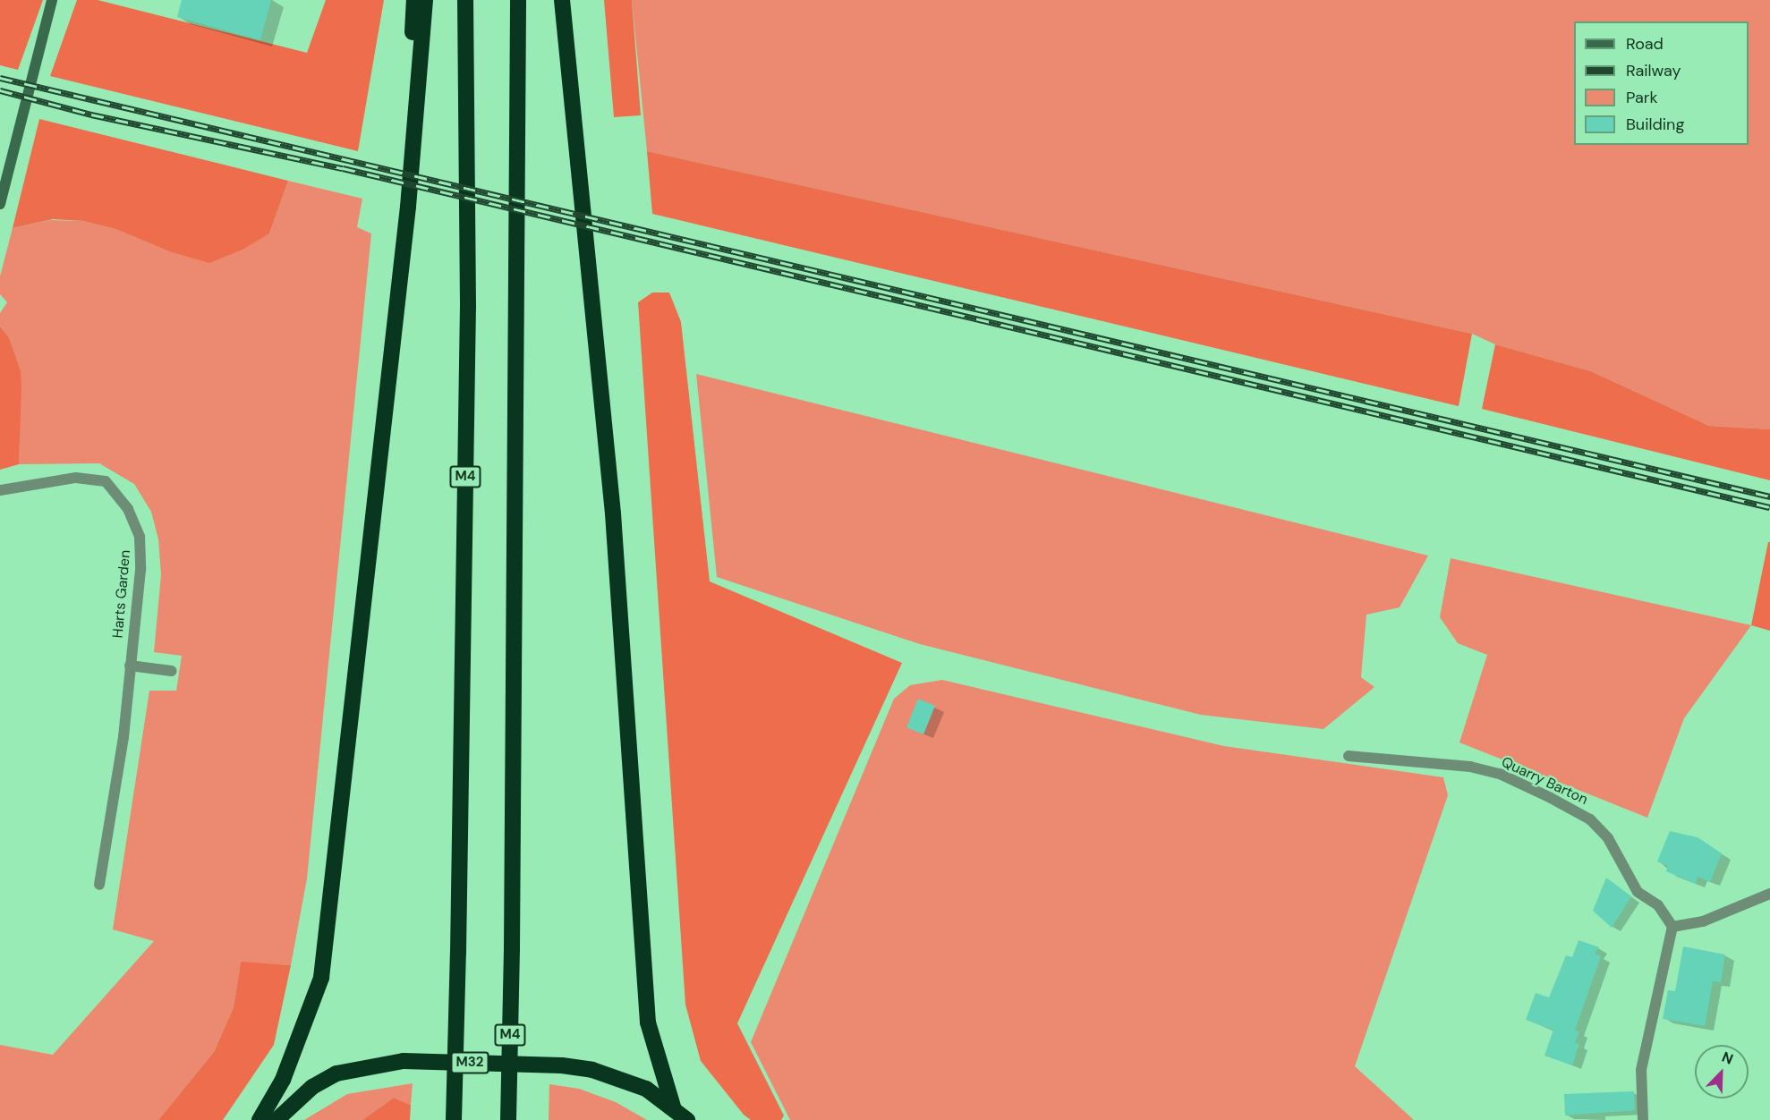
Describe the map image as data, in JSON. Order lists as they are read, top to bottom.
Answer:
{
  "streets": {
    "highway": ["M4", "M32"],
    "street": ["Harts Garden", "Quarry Barton"]
  },
  "legend": [
    "Road",
    "Railway",
    "Park",
    "Building"
  ],
  "north": "top right"
}
